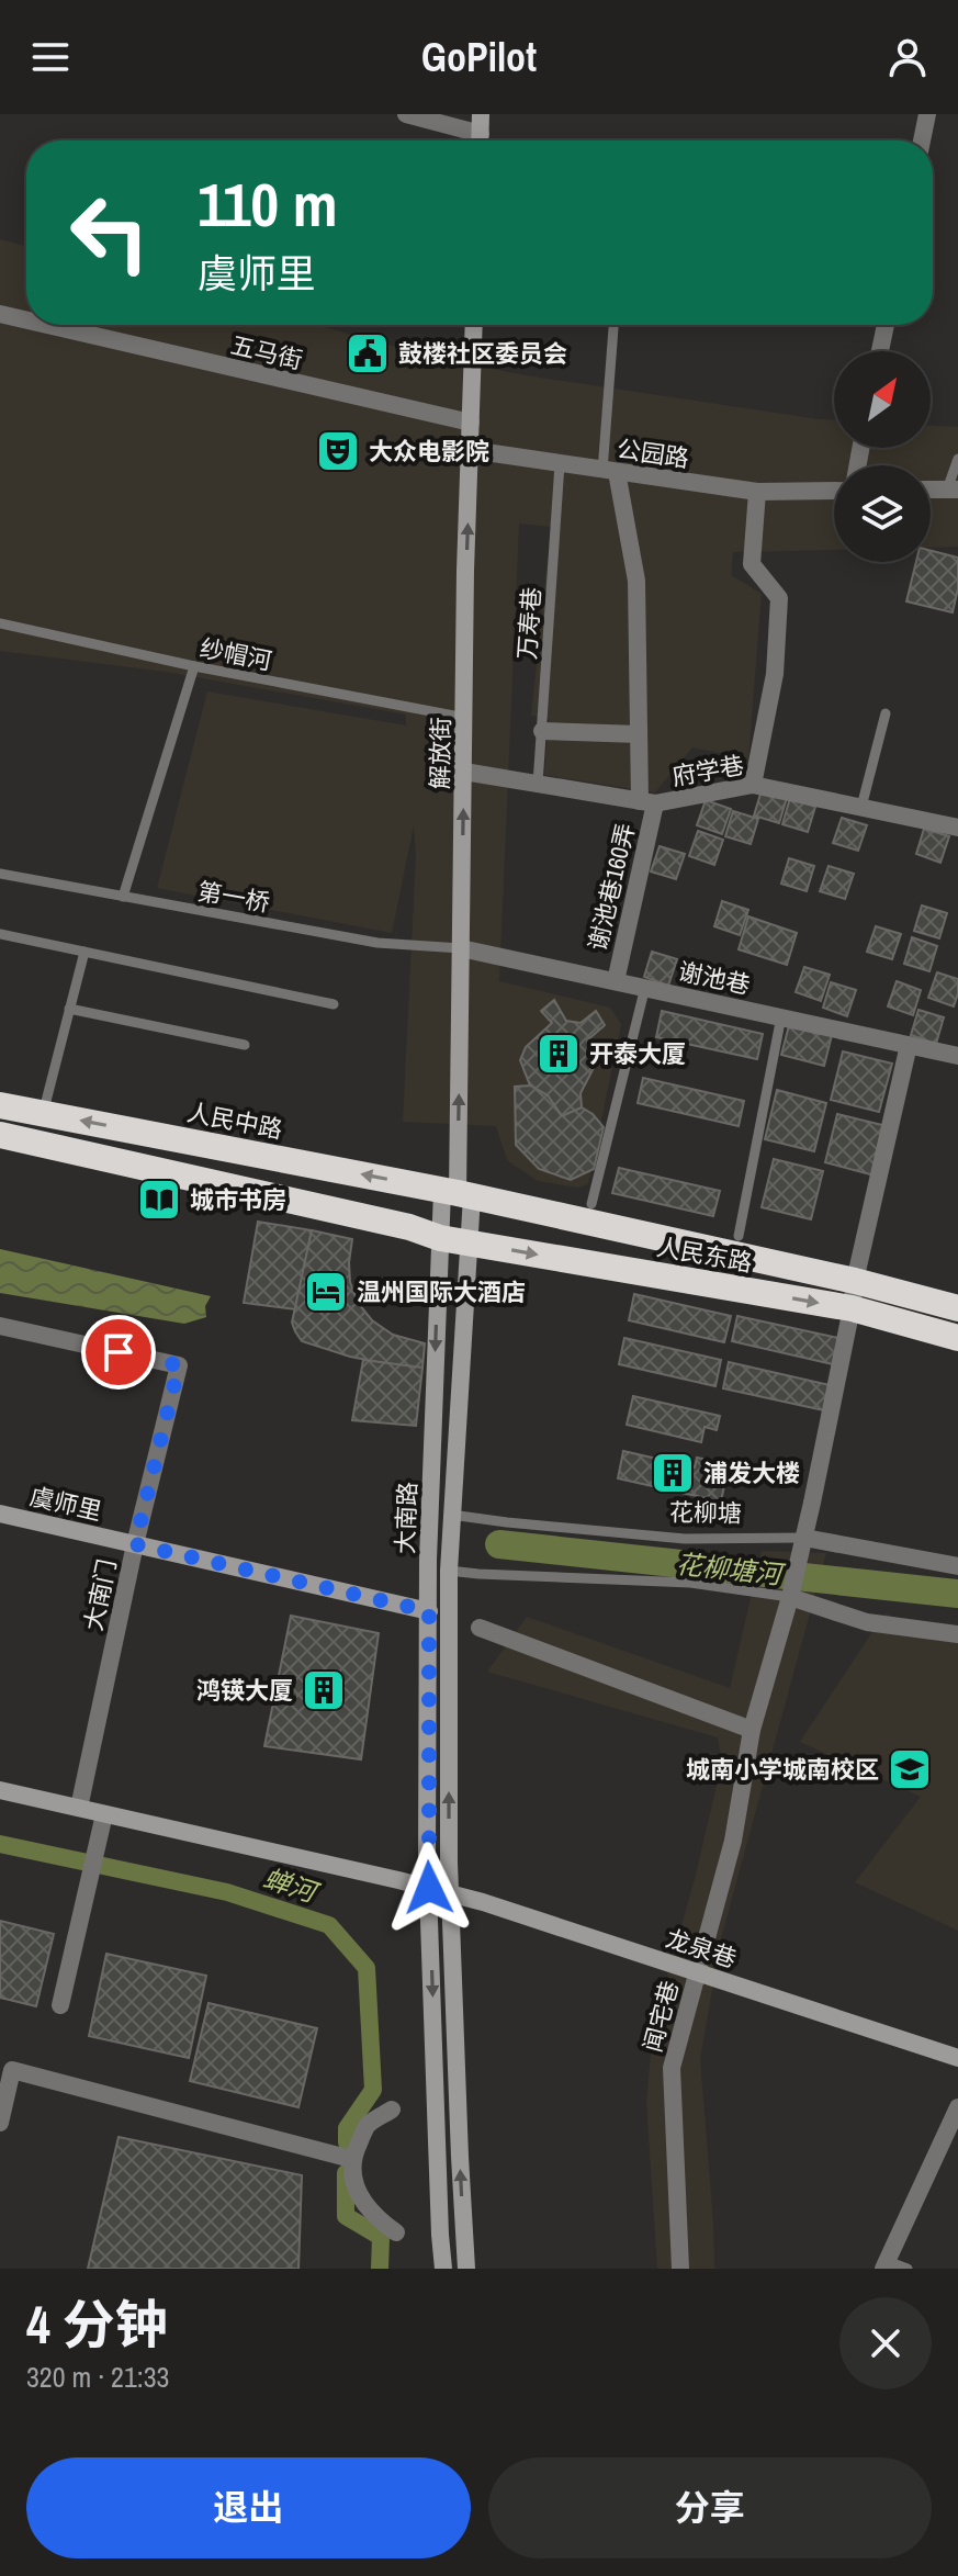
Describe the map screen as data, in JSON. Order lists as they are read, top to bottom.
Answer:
{
  "streets": {
    "highway": ["人民中路", "人民东路"],
    "street": [
      "五马街",
      "公园路",
      "解放街",
      "府学巷",
      "谢池巷160弄",
      "谢池巷",
      "虞师里",
      "花柳塘",
      "大南路",
      "大南门",
      "龙泉巷",
      "闻宅巷"
    ],
    "lane": ["万寿巷", "纱帽河", "第一桥"]
  },
  "crossings": [
    ["五马街", "解放街"],
    ["公园路", "万寿巷"],
    ["公园路", "解放街"],
    ["公园路", "谢池巷160弄"],
    ["万寿巷", "府学巷"],
    ["纱帽河", "解放街"],
    ["解放街", "府学巷"],
    ["解放街", "第一桥"],
    ["解放街", "谢池巷"],
    ["解放街", "人民中路"],
    ["解放街", "人民东路"],
    ["解放街", "大南路"],
    ["府学巷", "谢池巷160弄"],
    ["谢池巷160弄", "谢池巷"],
    ["第一桥", "谢池巷"],
    ["谢池巷", "闻宅巷"],
    ["人民中路", "人民东路"],
    ["人民中路", "大南路"],
    ["人民东路", "大南路"],
    ["人民东路", "闻宅巷"],
    ["虞师里", "大南路"],
    ["虞师里", "大南门"],
    ["花柳塘", "大南路"],
    ["花柳塘", "闻宅巷"],
    ["大南路", "龙泉巷"],
    ["龙泉巷", "闻宅巷"]
  ],
  "one_way": ["解放街"],
  "water": ["花柳塘河", "蝉河"],
  "places": {
    "public building": ["鼓楼社区委员会"],
    "theatre": ["大众电影院"],
    "building": ["开泰大厦", "浦发大楼", "鸿锳大厦"],
    "library": ["城市书房"],
    "hotel": ["温州国际大酒店"],
    "school or university": ["城南小学城南校区"]
  },
  "north": "top right",
  "page": {
    "header": "GoPilot",
    "turn": ["110 m", "虞师里"],
    "heading": ["4 分钟", "320 m · 21:33"],
    "buttons": ["退出", "分享"]
  }
}
